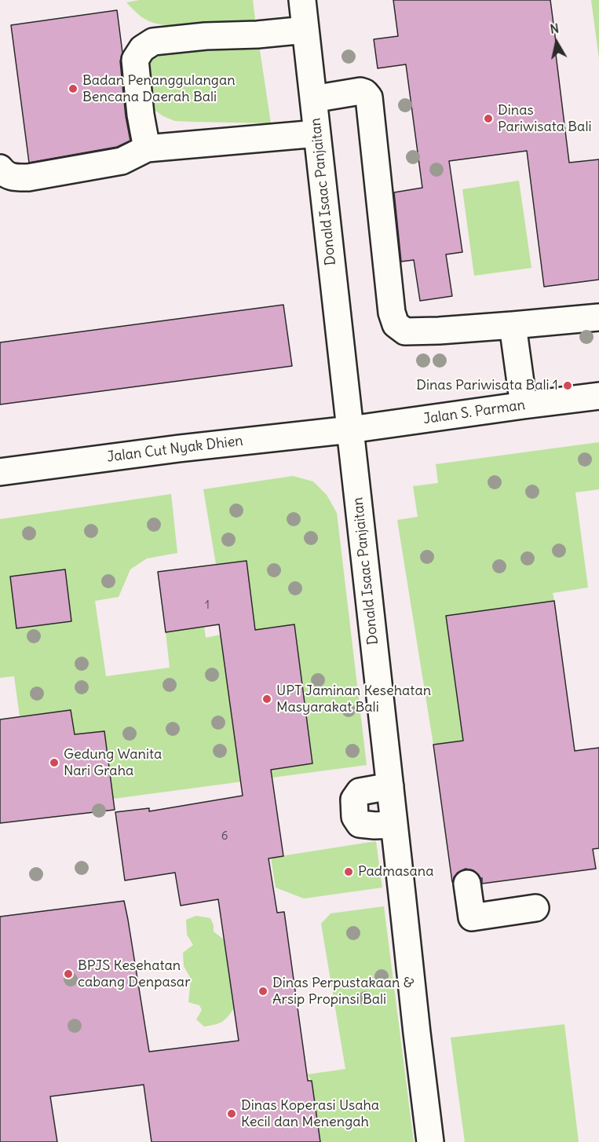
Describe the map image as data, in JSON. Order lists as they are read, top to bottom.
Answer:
{
  "streets": {
    "street": ["Donald Isaac Panjaitan", "Jalan S. Parman", "Jalan Cut Nyak Dhien"]
  },
  "crossings": [
    ["Donald Isaac Panjaitan", "Jalan S. Parman"],
    ["Donald Isaac Panjaitan", "Jalan Cut Nyak Dhien"],
    ["Jalan S. Parman", "Jalan Cut Nyak Dhien"]
  ],
  "places": [
    "Badan Penanggulangan Bencana Daerah Bali",
    "Dinas Pariwisata Bali",
    "Dinas Pariwisata Bali 1",
    "UPT Jaminan Kesehatan Masyarakat Bali",
    "Gedung Wanita Nari Graha",
    "Padmasana",
    "BPJS Kesehatan cabang Denpasar",
    "Dinas Perpustakaan & Arsip Propinsi Bali",
    "Dinas Koperasi Usaha Kecil dan Menengah"
  ],
  "house_numbers": ["1", "6"],
  "north": "top"
}
